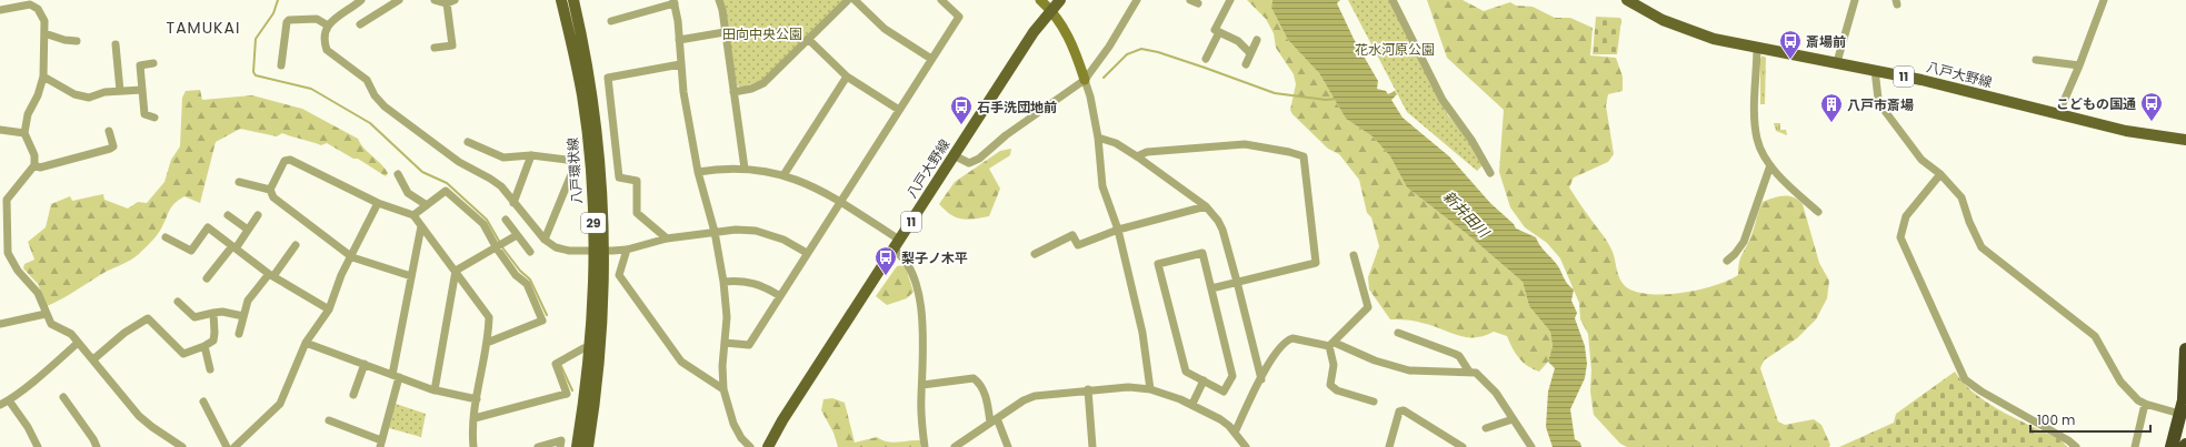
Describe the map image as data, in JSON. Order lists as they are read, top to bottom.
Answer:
{
  "streets": {
    "main road": [
      "八戸大野線",
      "11",
      "八戸環状線",
      "29"
    ]
  },
  "districts": ["TAMUKAI"],
  "water": ["新井田川"],
  "parks": ["田向中央公園", "花水河原公園"],
  "places": {
    "bus stop": [
      "斎場前",
      "こどもの国通",
      "石手洗団地前",
      "梨子ノ木平"
    ],
    "building": ["八戸市斎場"]
  },
  "scale_bar": "100 m"
}
